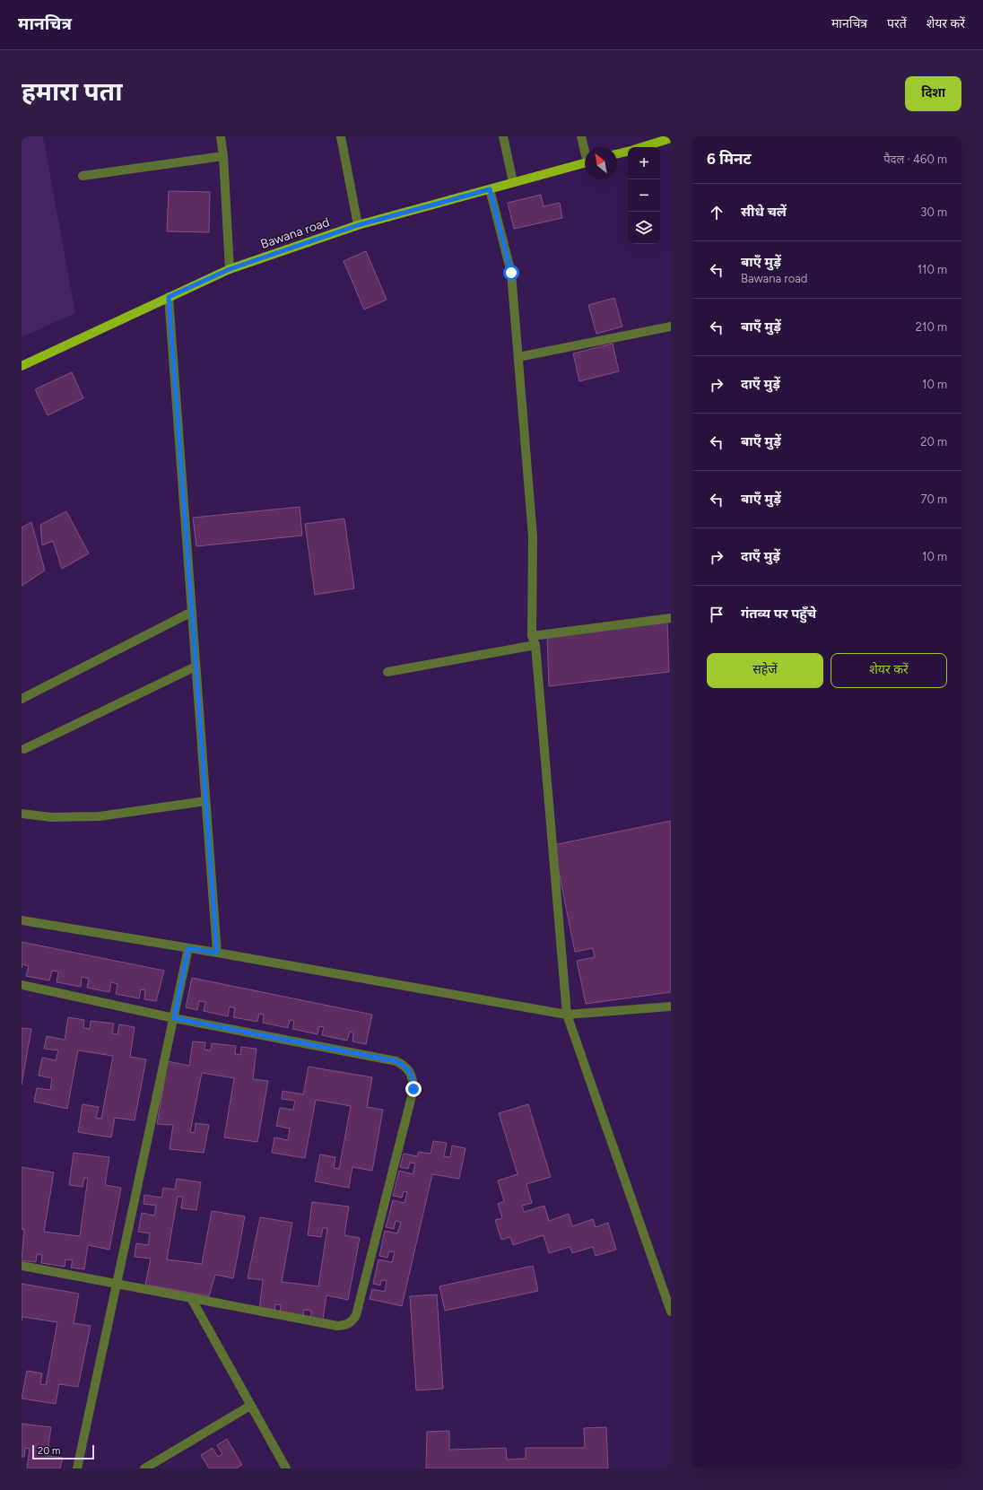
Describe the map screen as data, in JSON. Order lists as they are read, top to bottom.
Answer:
{
  "streets": {
    "main road": ["Bawana road"]
  },
  "scale_bar": "20 m",
  "north": "top left",
  "page": {
    "header": "मानचित्र",
    "nav": ["मानचित्र", "परतें", "शेयर करें"],
    "title": "हमारा पता",
    "buttons": [
      "दिशा",
      ["सहेजें", "शेयर करें"]
    ],
    "heading": ["6 मिनट", "पैदल · 460 m"],
    "map_buttons": ["+", "−"],
    "list": [
      ["सीधे चलें", "30 m"],
      ["बाएँ मुड़ें", "Bawana road", "110 m"],
      ["बाएँ मुड़ें", "210 m"],
      ["दाएँ मुड़ें", "10 m"],
      ["बाएँ मुड़ें", "20 m"],
      ["बाएँ मुड़ें", "70 m"],
      ["दाएँ मुड़ें", "10 m"],
      "गंतव्य पर पहुँचे"
    ],
    "scale": "20 m"
  }
}
